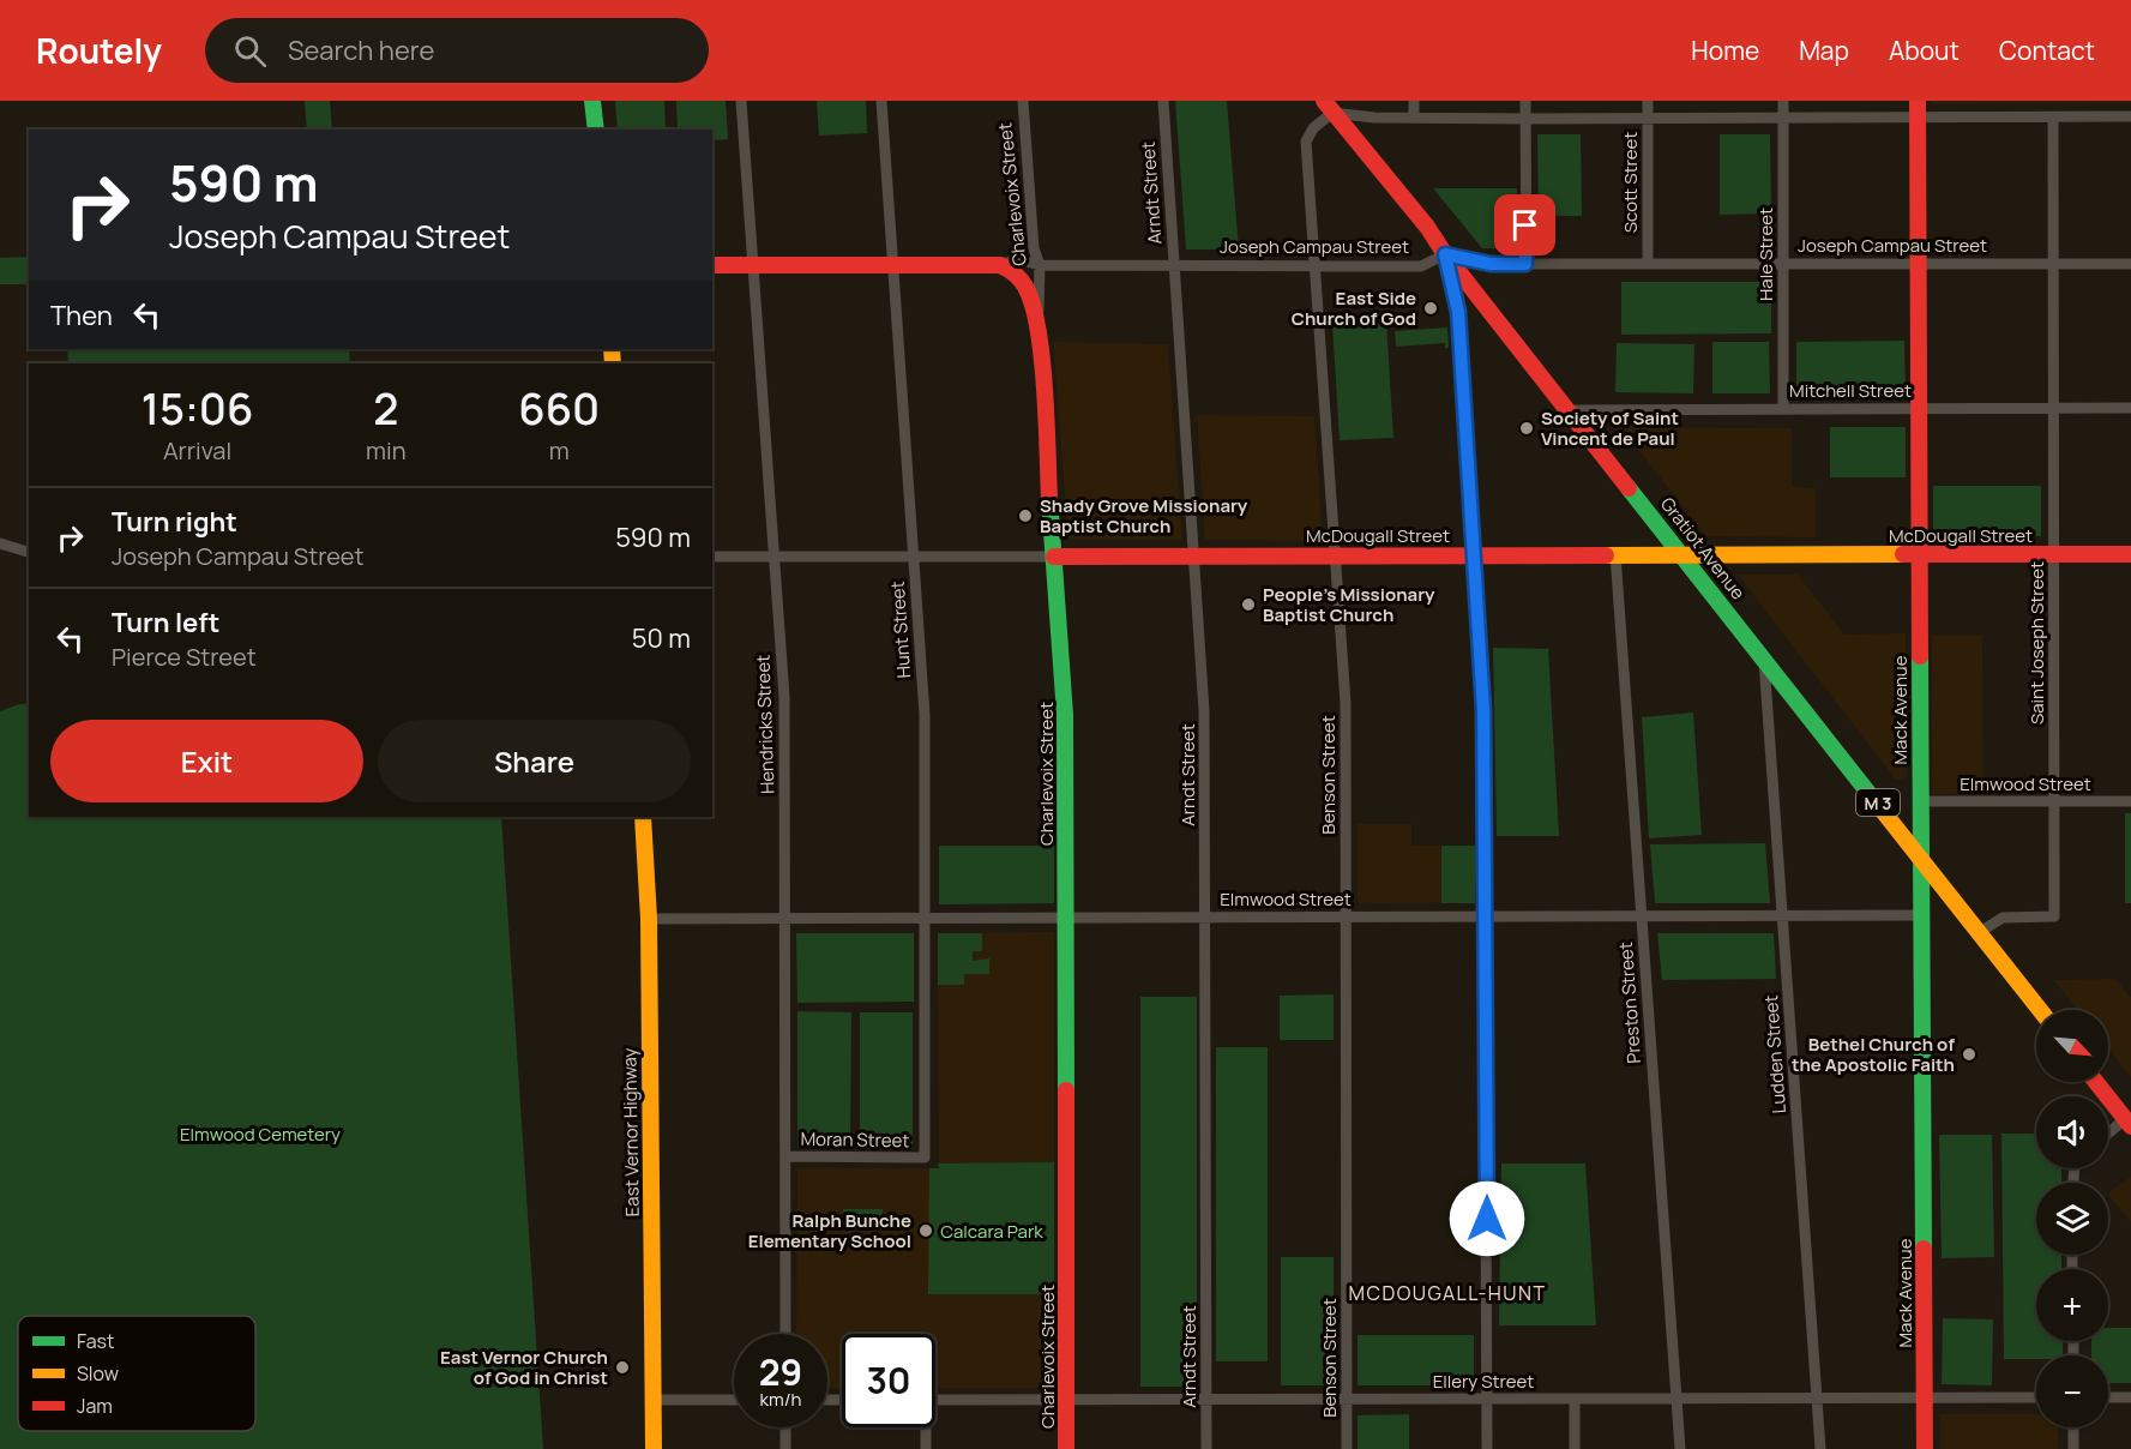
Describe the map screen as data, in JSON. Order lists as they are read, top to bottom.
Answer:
{
  "streets": {
    "street": [
      "Scott Street",
      "Arndt Street",
      "Charlevoix Street",
      "Joseph Campau Street",
      "Hale Street",
      "Mitchell Street",
      "McDougall Street",
      "Gratiot Avenue",
      "Hunt Street",
      "Saint Joseph Street",
      "Mack Avenue",
      "Hendricks Street",
      "Benson Street",
      "Elmwood Street",
      "M 3",
      "Preston Street",
      "Ludden Street",
      "East Vernor Highway",
      "Moran Street",
      "Ellery Street"
    ]
  },
  "crossings": [
    ["Scott Street", "Joseph Campau Street"],
    ["Arndt Street", "Joseph Campau Street"],
    ["Arndt Street", "McDougall Street"],
    ["Arndt Street", "Elmwood Street"],
    ["Arndt Street", "Ellery Street"],
    ["Charlevoix Street", "Joseph Campau Street"],
    ["Charlevoix Street", "McDougall Street"],
    ["Charlevoix Street", "Elmwood Street"],
    ["Charlevoix Street", "Ellery Street"],
    ["Joseph Campau Street", "Hale Street"],
    ["Joseph Campau Street", "Gratiot Avenue"],
    ["Joseph Campau Street", "Hunt Street"],
    ["Joseph Campau Street", "Saint Joseph Street"],
    ["Joseph Campau Street", "Mack Avenue"],
    ["Joseph Campau Street", "Hendricks Street"],
    ["Joseph Campau Street", "Benson Street"],
    ["Hale Street", "Mitchell Street"],
    ["Mitchell Street", "Gratiot Avenue"],
    ["Mitchell Street", "Saint Joseph Street"],
    ["Mitchell Street", "Mack Avenue"],
    ["McDougall Street", "Gratiot Avenue"],
    ["McDougall Street", "Hunt Street"],
    ["McDougall Street", "Saint Joseph Street"],
    ["McDougall Street", "Mack Avenue"],
    ["McDougall Street", "Hendricks Street"],
    ["McDougall Street", "Benson Street"],
    ["McDougall Street", "Preston Street"],
    ["Gratiot Avenue", "Saint Joseph Street"],
    ["Gratiot Avenue", "Mack Avenue"],
    ["Gratiot Avenue", "Benson Street"],
    ["Gratiot Avenue", "Ludden Street"],
    ["Hunt Street", "Elmwood Street"],
    ["Hunt Street", "Moran Street"],
    ["Saint Joseph Street", "Elmwood Street"],
    ["Mack Avenue", "Elmwood Street"],
    ["Mack Avenue", "Ellery Street"],
    ["Hendricks Street", "Elmwood Street"],
    ["Hendricks Street", "Moran Street"],
    ["Benson Street", "Elmwood Street"],
    ["Benson Street", "Ellery Street"],
    ["Elmwood Street", "Preston Street"],
    ["Elmwood Street", "Ludden Street"],
    ["Elmwood Street", "East Vernor Highway"],
    ["Preston Street", "Ellery Street"],
    ["Ludden Street", "Ellery Street"]
  ],
  "districts": ["MCDOUGALL-HUNT"],
  "parks": ["Elmwood Cemetery", "Calcara Park"],
  "places": [
    "East Side Church of God",
    "Society of Saint Vincent de Paul",
    "Shady Grove Missionary Baptist Church",
    "People's Missionary Baptist Church",
    "Bethel Church of the Apostolic Faith",
    "Ralph Bunche Elementary School",
    "East Vernor Church of God in Christ"
  ],
  "legend": ["Fast", "Slow", "Jam"],
  "north": "bottom right",
  "page": {
    "header": "Routely",
    "search": "Search here",
    "nav": [
      "Home",
      "Map",
      "About",
      "Contact"
    ],
    "turn": ["590 m", "Joseph Campau Street"],
    "then": "Then",
    "eta": [
      "15:06",
      "Arrival",
      "2",
      "min",
      "660",
      "m"
    ],
    "list": [
      {
        "name": "Turn right",
        "note": "Joseph Campau Street",
        "value": "590 m"
      },
      {
        "name": "Turn left",
        "note": "Pierce Street",
        "value": "50 m"
      }
    ],
    "buttons": ["Exit", "Share"],
    "map_buttons": ["+", "−"],
    "speed": "29 km/h",
    "limit": "30"
  }
}
